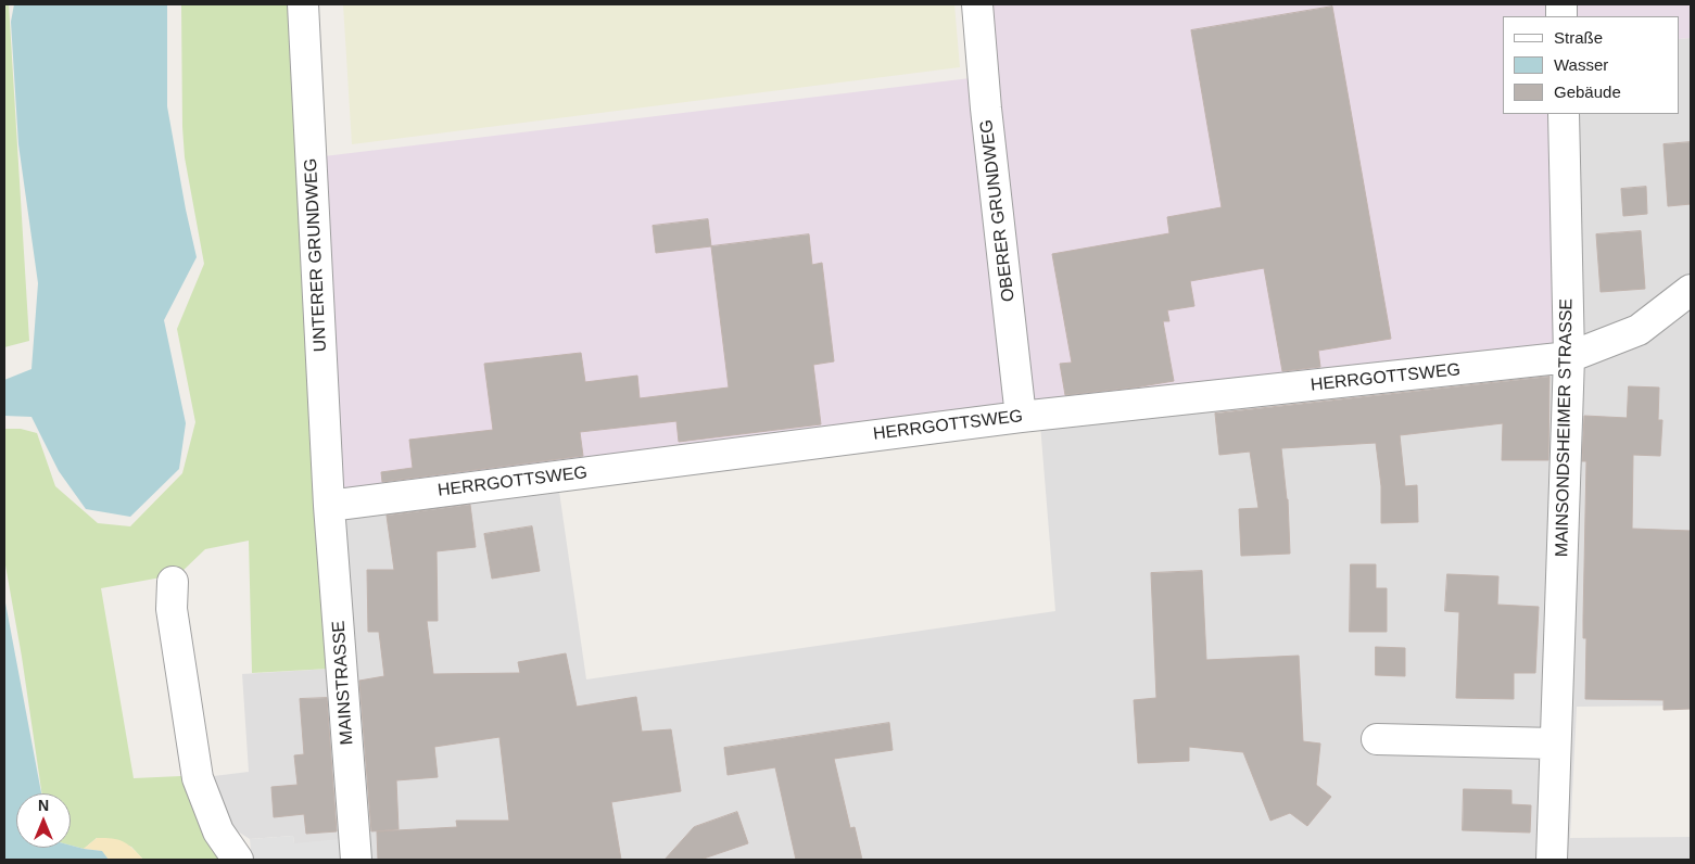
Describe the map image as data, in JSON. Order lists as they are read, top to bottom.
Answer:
{
  "streets": {
    "street": [
      "OBERER GRUNDWEG",
      "UNTERER GRUNDWEG",
      "HERRGOTTSWEG",
      "MAINSONDSHEIMER STRASSE",
      "MAINSTRASSE"
    ]
  },
  "crossings": [
    ["OBERER GRUNDWEG", "HERRGOTTSWEG"],
    ["UNTERER GRUNDWEG", "HERRGOTTSWEG"],
    ["UNTERER GRUNDWEG", "MAINSTRASSE"],
    ["HERRGOTTSWEG", "MAINSONDSHEIMER STRASSE"],
    ["HERRGOTTSWEG", "MAINSTRASSE"]
  ],
  "legend": ["Straße", "Wasser", "Gebäude"],
  "north": "top"
}
